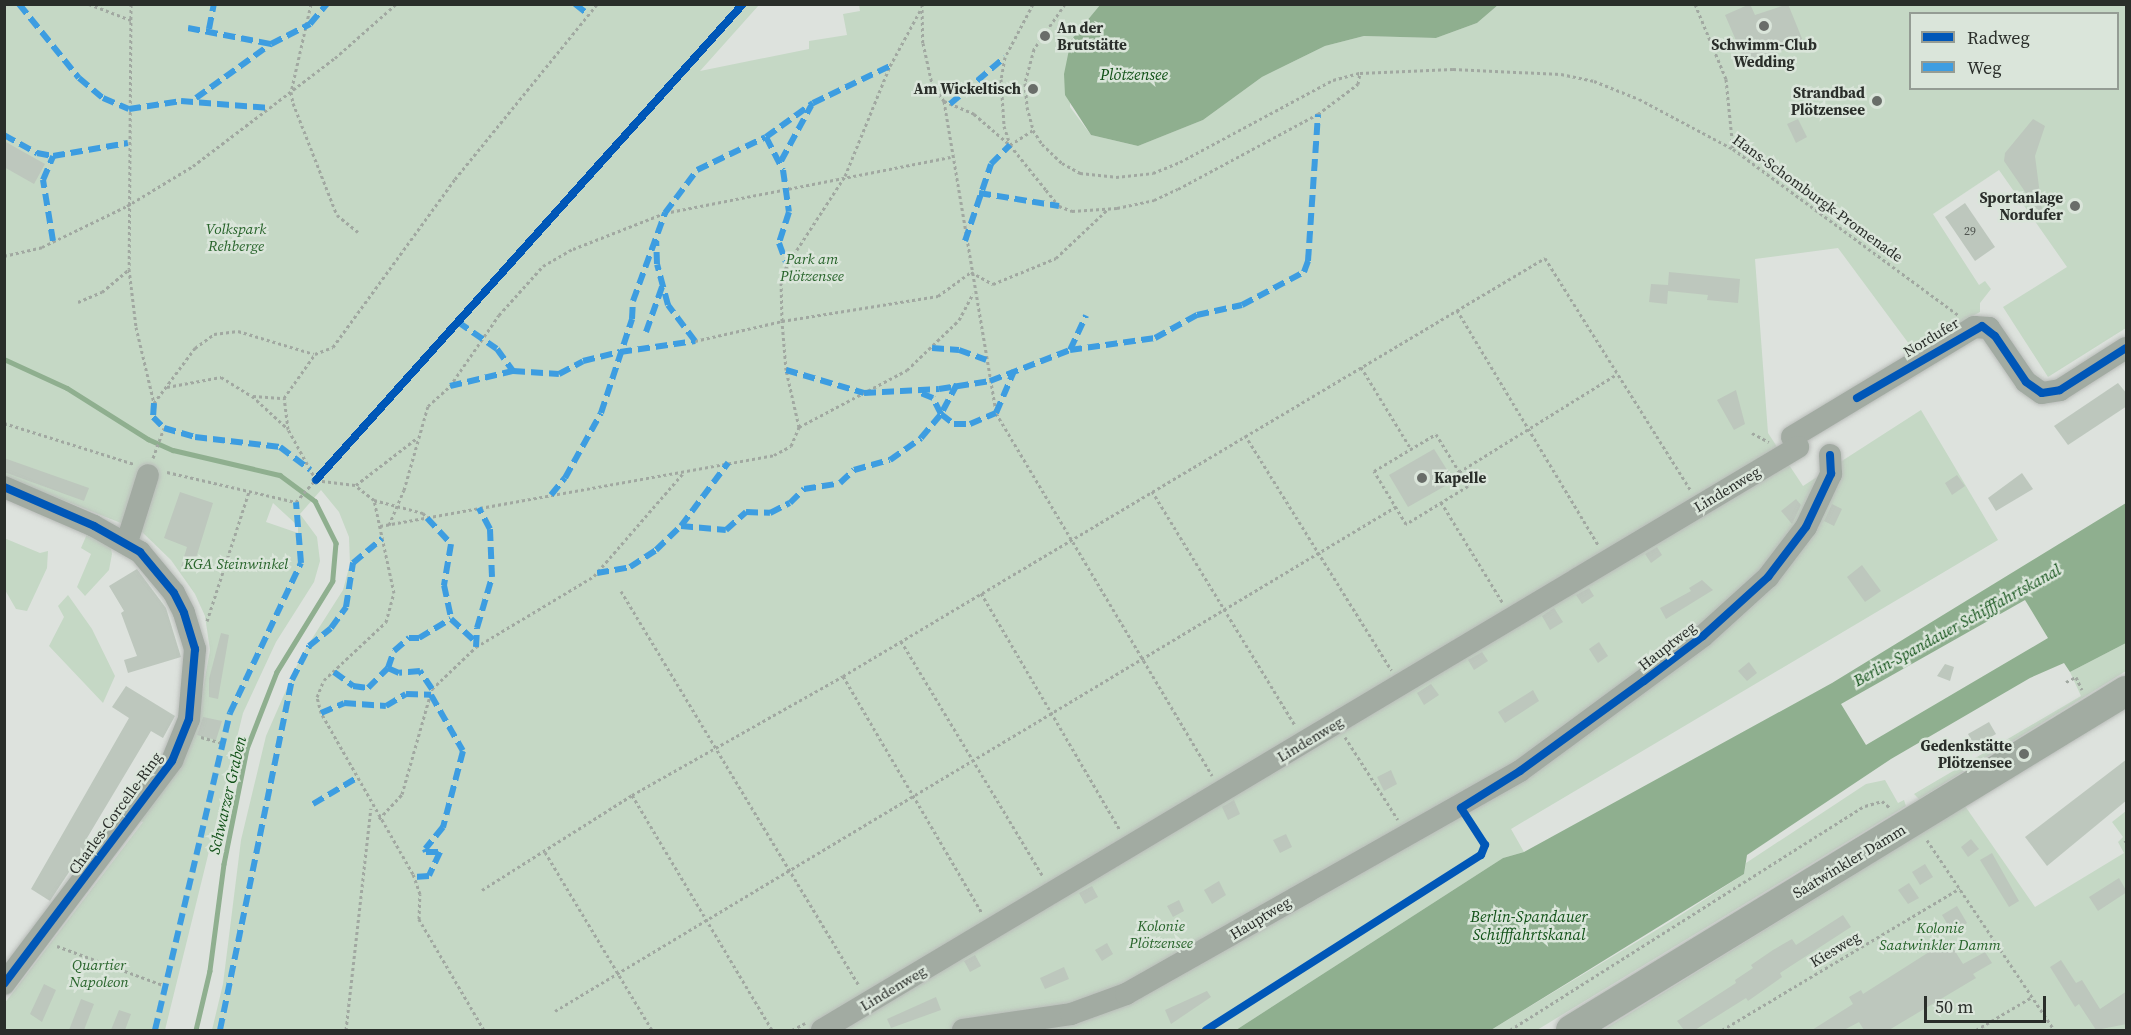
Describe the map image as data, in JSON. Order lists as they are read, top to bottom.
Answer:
{
  "streets": {
    "main road": ["Saatwinkler Damm"],
    "street": [
      "Nordufer",
      "Lindenweg",
      "Hauptweg",
      "Charles-Corcelle-Ring"
    ],
    "path": ["Hans-Schomburgk-Promenade", "Kiesweg"]
  },
  "crossings": [
    ["Hans-Schomburgk-Promenade", "Nordufer"],
    ["Nordufer", "Lindenweg"]
  ],
  "water": ["Plötzensee", "Berlin-Spandauer Schifffahrtskanal", "Schwarzer Graben"],
  "parks": [
    "Volkspark Rehberge",
    "Park am Plötzensee",
    "KGA Steinwinkel",
    "Kolonie Plötzensee",
    "Kolonie Saatwinkler Damm",
    "Quartier Napoleon"
  ],
  "places": [
    "Schwimm-Club Wedding",
    "An der Brutstätte",
    "Am Wickeltisch",
    "Strandbad Plötzensee",
    "Sportanlage Nordufer",
    "Kapelle",
    "Gedenkstätte Plötzensee"
  ],
  "house_numbers": ["29"],
  "legend": ["Radweg", "Weg"],
  "scale_bar": "50 m"
}
